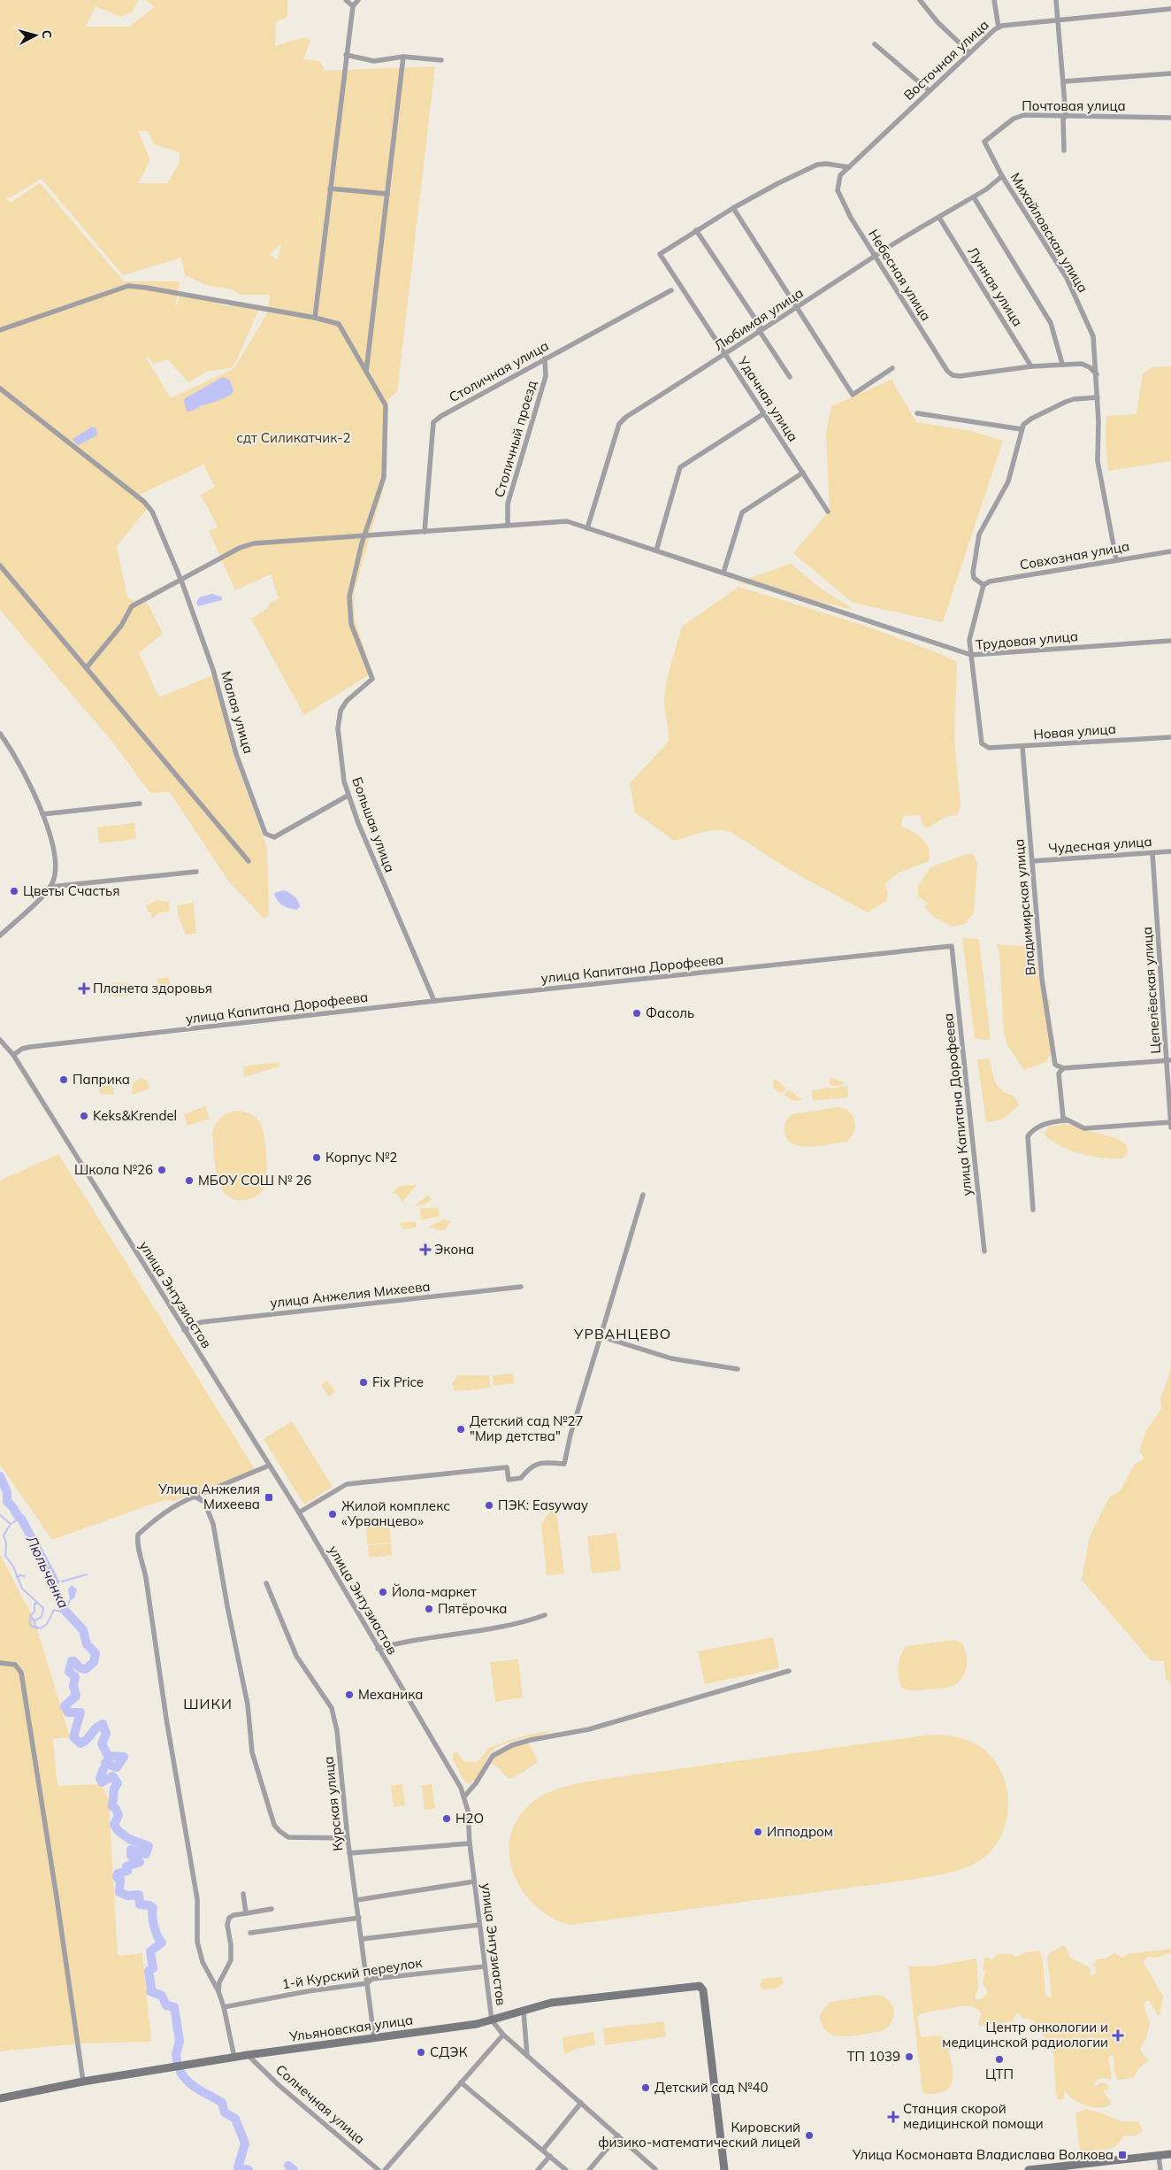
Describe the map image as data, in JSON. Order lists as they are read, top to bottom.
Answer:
{
  "streets": {
    "main road": ["Ульяновская улица"],
    "street": [
      "Восточная улица",
      "Почтовая улица",
      "Михайловская улица",
      "Небесная улица",
      "Лунная улица",
      "Любимая улица",
      "Столичная улица",
      "Удачная улица",
      "Столичный проезд",
      "Совхозная улица",
      "Трудовая улица",
      "Малая улица",
      "Новая улица",
      "Большая улица",
      "Чудесная улица",
      "Владимирская улица",
      "улица Капитана Дорофеева",
      "Цепелёвская улица",
      "улица Энтузиастов",
      "улица Анжелия Михеева",
      "Курская улица",
      "1-й Курский переулок",
      "Солнечная улица"
    ]
  },
  "crossings": [
    ["Восточная улица", "Небесная улица"],
    ["Почтовая улица", "Михайловская улица"],
    ["Михайловская улица", "Любимая улица"],
    ["Михайловская улица", "Совхозная улица"],
    ["Небесная улица", "Лунная улица"],
    ["Небесная улица", "Любимая улица"],
    ["Лунная улица", "Любимая улица"],
    ["Любимая улица", "Удачная улица"],
    ["Столичная улица", "Столичный проезд"],
    ["Трудовая улица", "Новая улица"],
    ["Малая улица", "Большая улица"],
    ["Новая улица", "Владимирская улица"],
    ["Большая улица", "улица Капитана Дорофеева"],
    ["Чудесная улица", "Владимирская улица"],
    ["Чудесная улица", "Цепелёвская улица"],
    ["улица Капитана Дорофеева", "улица Энтузиастов"],
    ["улица Энтузиастов", "улица Анжелия Михеева"],
    ["улица Энтузиастов", "1-й Курский переулок"],
    ["улица Энтузиастов", "Ульяновская улица"],
    ["Курская улица", "1-й Курский переулок"],
    ["Курская улица", "Ульяновская улица"],
    ["Ульяновская улица", "Солнечная улица"]
  ],
  "districts": ["УРВАНЦЕВО", "ШИКИ"],
  "water": ["Люльченка"],
  "parks": ["сдт Силикатчик-2"],
  "places": {
    "other": [
      "Цветы Счастья",
      "Фасоль",
      "Паприка",
      "Keks&Krendel",
      "Корпус №2",
      "Школа №26",
      "МБОУ СОШ № 26",
      "Fix Price",
      "Детский сад №27 \"Мир детства\"",
      "ПЭК: Easyway",
      "Жилой комплекс «Урванцево»",
      "Йола-маркет",
      "Пятёрочка",
      "Механика",
      "H2O",
      "Ипподром",
      "СДЭК",
      "ТП 1039",
      "ЦТП",
      "Детский сад №40",
      "Кировский физико-математический лицей"
    ],
    "health": [
      "Планета здоровья",
      "Экона",
      "Центр онкологии и медицинской радиологии",
      "Станция скорой медицинской помощи"
    ],
    "transit": ["Улица Анжелия Михеева", "Улица Космонавта Владислава Волкова"]
  },
  "north": "right"
}
